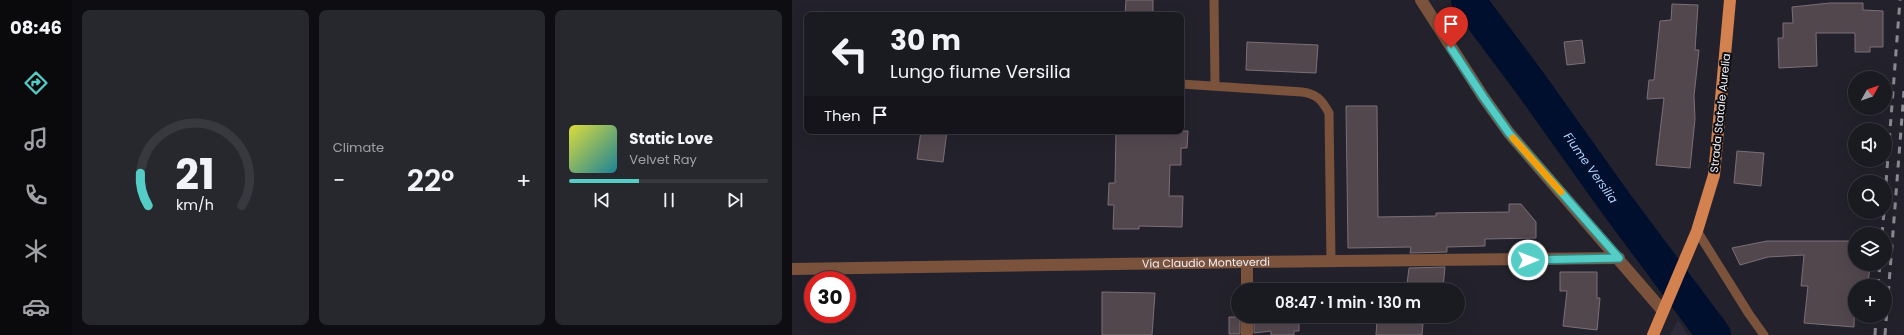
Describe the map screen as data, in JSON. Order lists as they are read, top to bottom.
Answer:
{
  "streets": {
    "main road": ["Strada Statale Aurelia"],
    "street": ["Via Claudio Monteverdi"]
  },
  "water": ["Fiume Versilia"],
  "north": "top right",
  "page": {
    "tabs": "08:46",
    "tile": "Climate",
    "turn": ["30 m", "Lungo fiume Versilia"],
    "map_buttons": "+",
    "then": "Then",
    "song": ["Static Love", "Velvet Ray"],
    "heat": ["−", "22°", "+"],
    "limit": "30",
    "trip": "08:47 · 1 min · 130 m",
    "gauge": ["21", "km/h"]
  }
}
